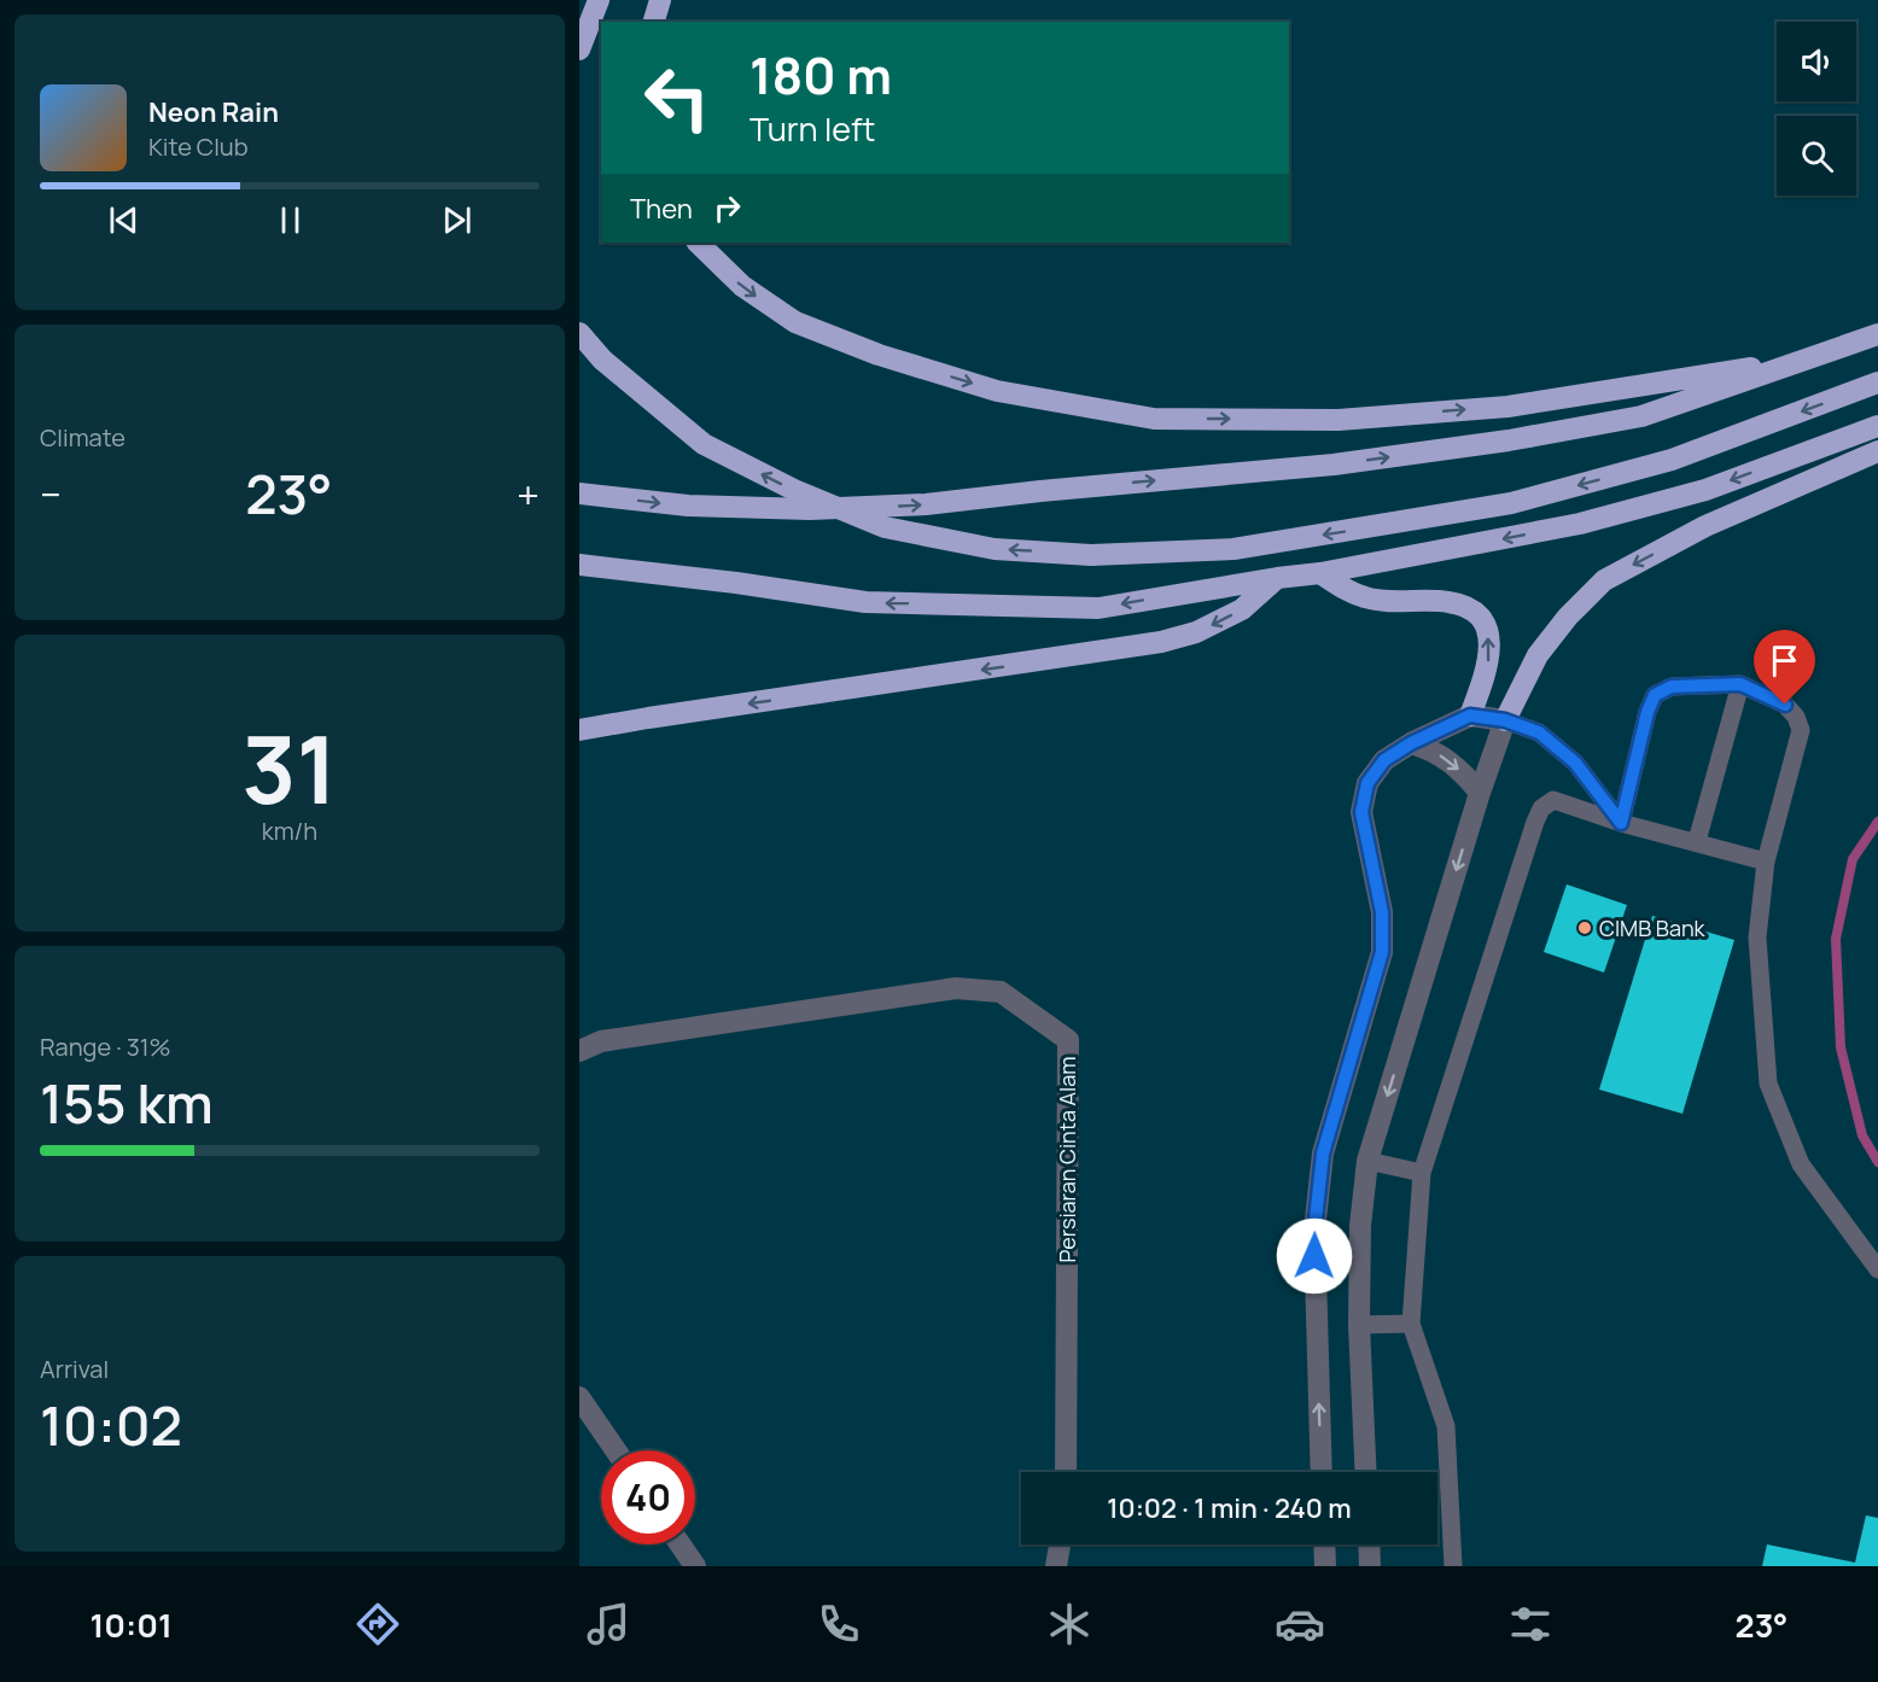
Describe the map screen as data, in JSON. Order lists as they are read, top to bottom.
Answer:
{
  "streets": {
    "street": ["Persiaran Cinta Alam"]
  },
  "places": ["CIMB Bank"],
  "page": {
    "turn": ["180 m", "Turn left"],
    "song": ["Neon Rain", "Kite Club"],
    "then": "Then",
    "tile": [
      "Climate",
      ["31", "km/h"],
      ["Range · 31%", "155 km"],
      ["Arrival", "10:02"]
    ],
    "heat": ["−", "23°", "+"],
    "limit": "40",
    "trip": "10:02 · 1 min · 240 m",
    "tabs": ["10:01", "23°"]
  }
}
